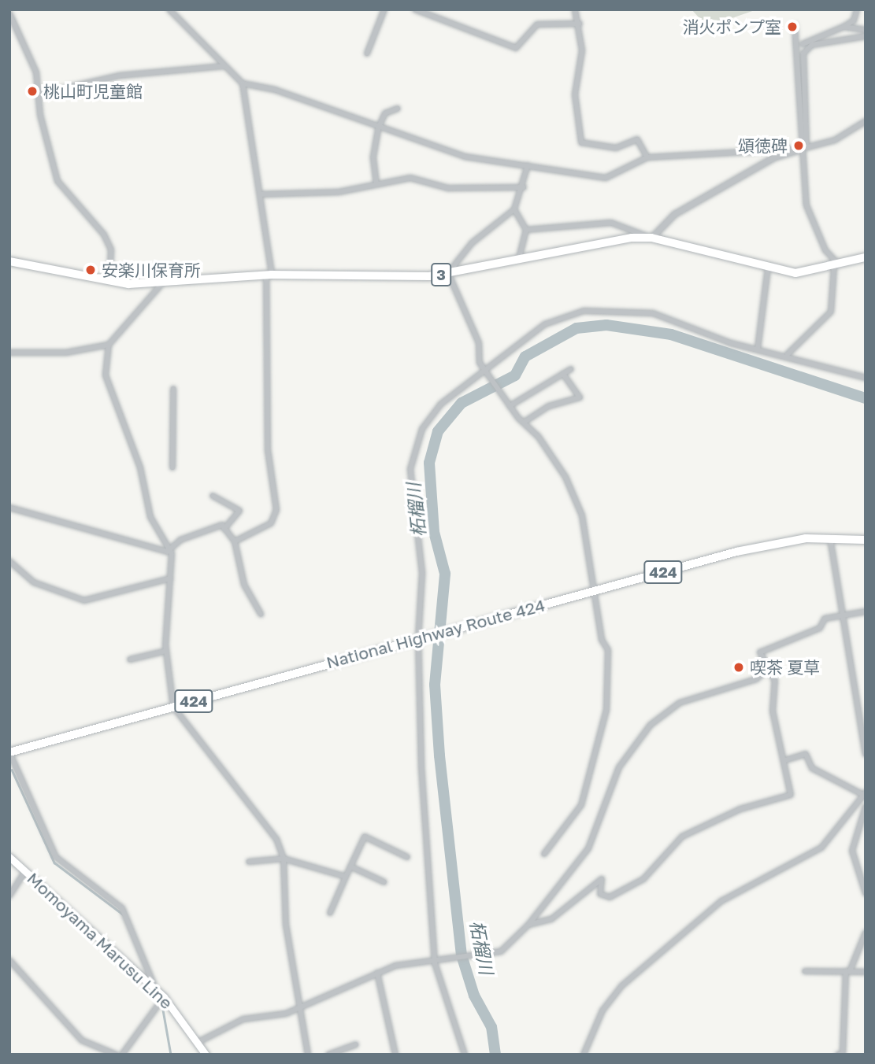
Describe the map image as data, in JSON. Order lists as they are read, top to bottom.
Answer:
{
  "streets": {
    "main road": [
      "3",
      "424",
      "National Highway Route 424",
      "Momoyama Marusu Line"
    ]
  },
  "water": ["柘榴川"],
  "places": [
    "消火ポンプ室",
    "桃山町児童館",
    "頌徳碑",
    "安楽川保育所",
    "喫茶 夏草"
  ]
}
